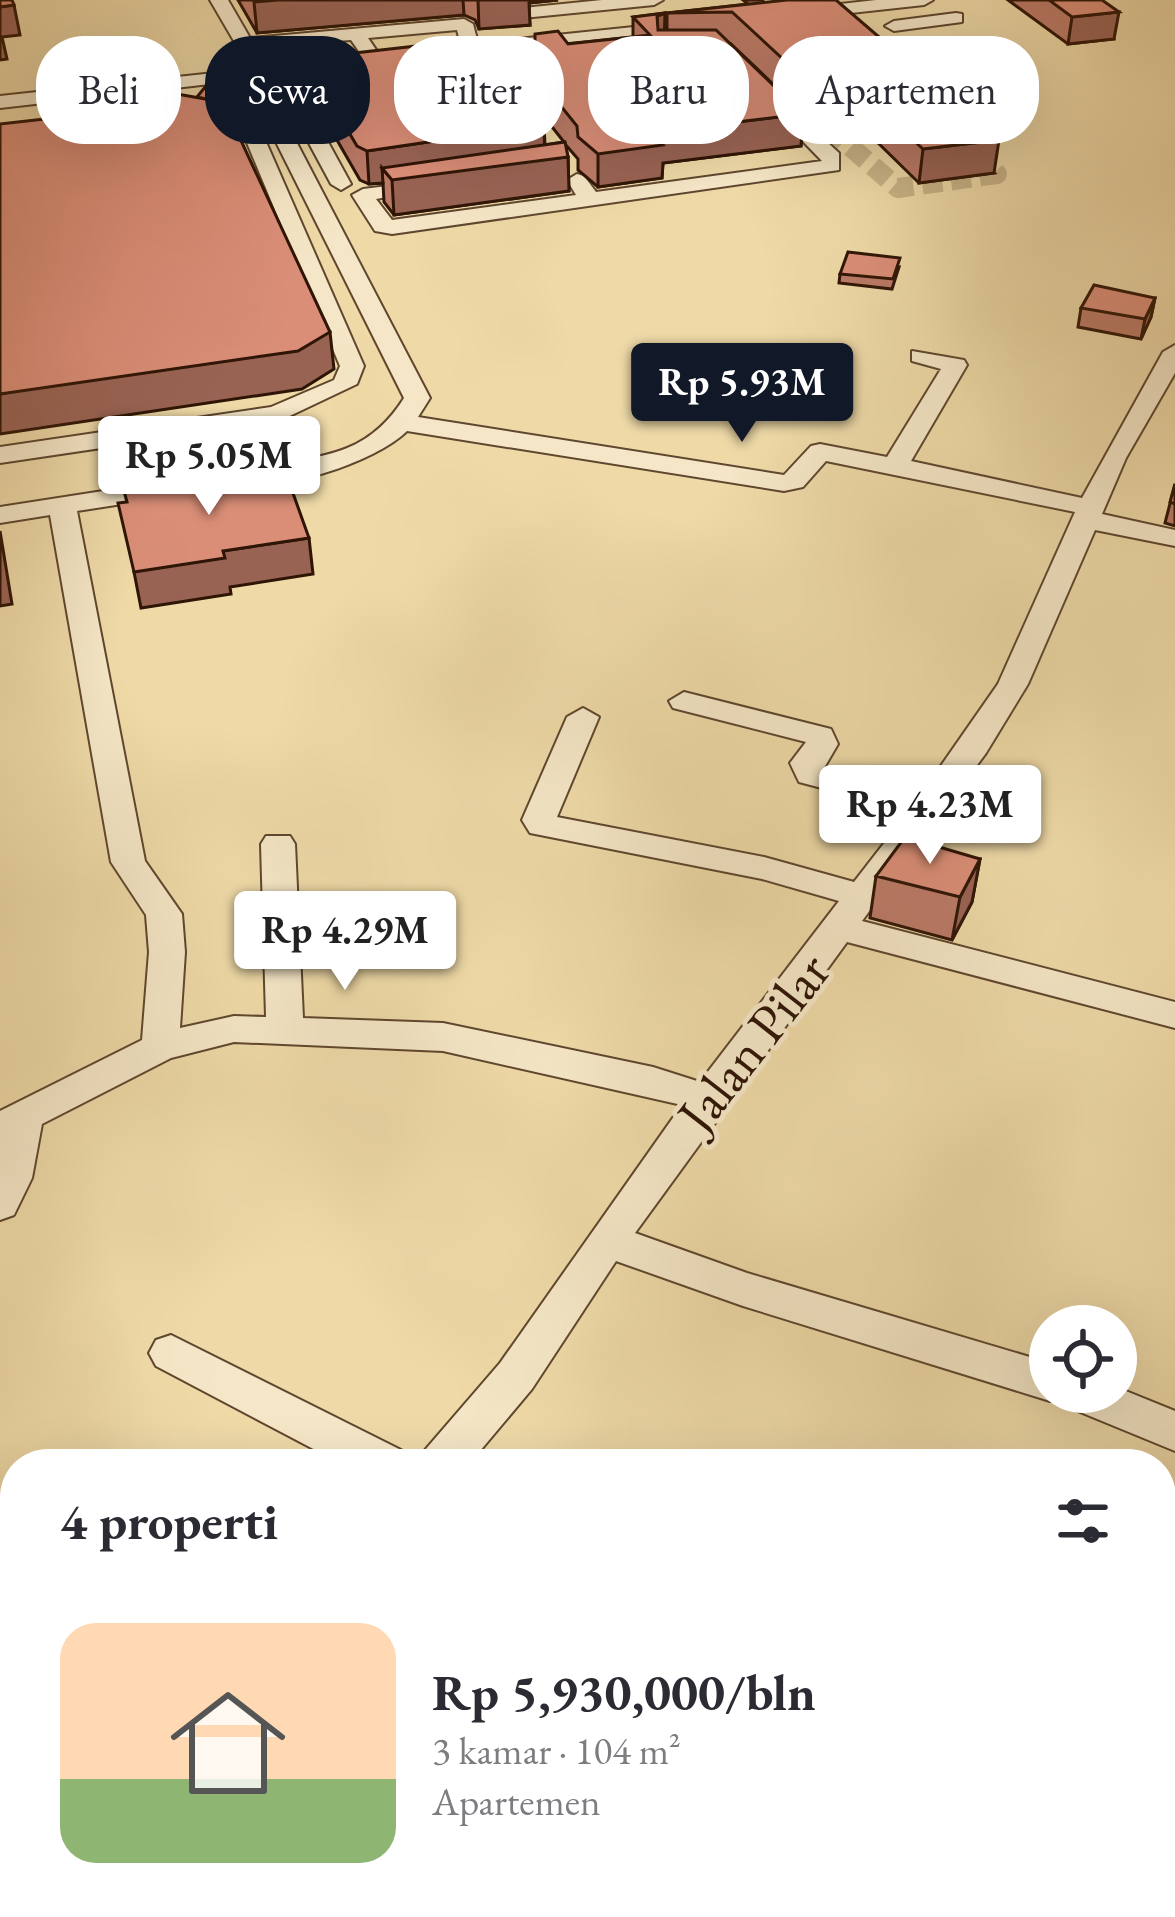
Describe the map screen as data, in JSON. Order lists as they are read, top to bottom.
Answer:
{
  "streets": {
    "street": ["Jalan Pilar"]
  },
  "page": {
    "chip": [
      "Beli",
      "Sewa",
      "Filter",
      "Baru",
      "Apartemen"
    ],
    "price": [
      "Rp 5.93M",
      "Rp 5.05M",
      "Rp 4.23M",
      "Rp 4.29M"
    ],
    "heading": "4 properti",
    "list": [
      {
        "name": "Rp 5,930,000/bln",
        "note": "3 kamar · 104 m² · Apartemen"
      }
    ]
  }
}
